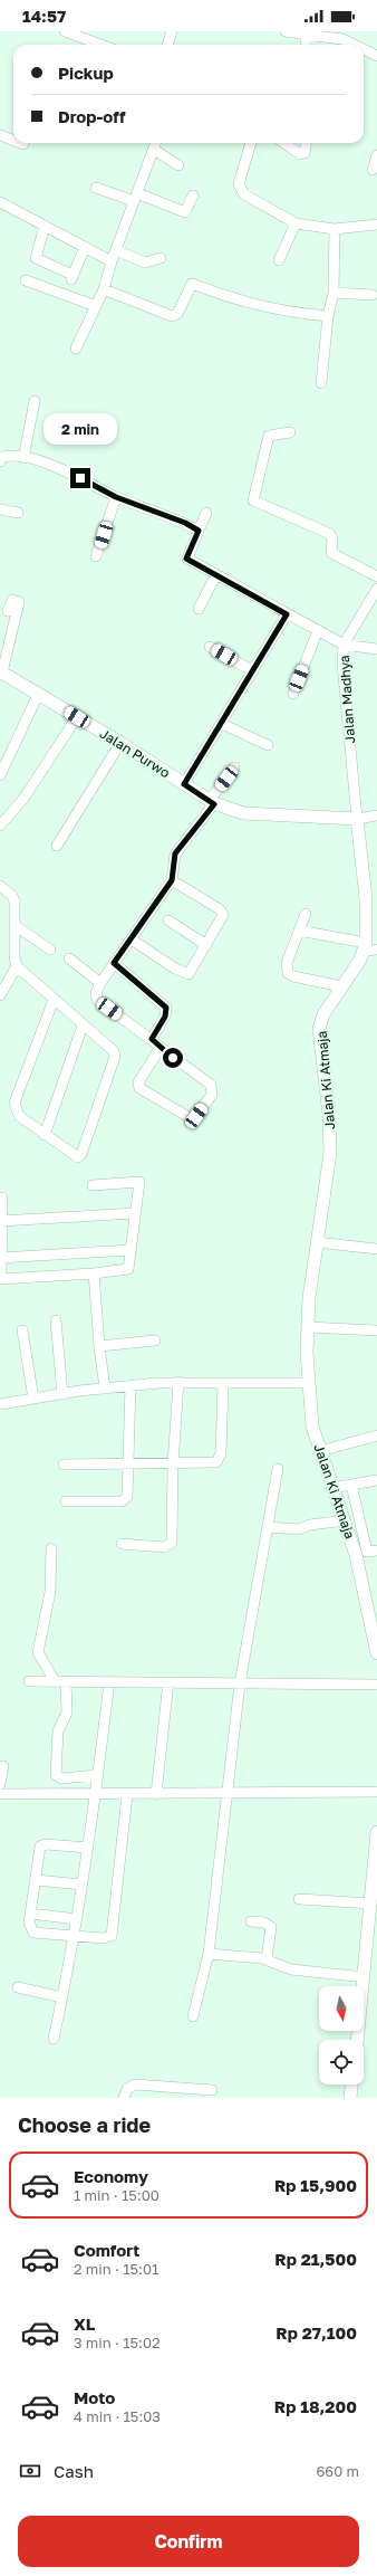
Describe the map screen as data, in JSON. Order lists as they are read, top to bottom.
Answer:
{
  "streets": {
    "street": ["Jalan Madhya", "Jalan Purwo", "Jalan Ki Atmaja"]
  },
  "crossings": [
    ["Jalan Madhya", "Jalan Purwo"]
  ],
  "north": "bottom",
  "page": {
    "status": "14:57",
    "banner": ["Pickup", "Drop-off"],
    "bubble": "2 min",
    "heading": "Choose a ride",
    "list": [
      {
        "name": "Economy",
        "note": "1 min · 15:00",
        "value": "Rp 15,900"
      },
      {
        "name": "Comfort",
        "note": "2 min · 15:01",
        "value": "Rp 21,500"
      },
      {
        "name": "XL",
        "note": "3 min · 15:02",
        "value": "Rp 27,100"
      },
      {
        "name": "Moto",
        "note": "4 min · 15:03",
        "value": "Rp 18,200"
      }
    ],
    "pay": ["Cash", "660 m"],
    "buttons": "Confirm"
  }
}
